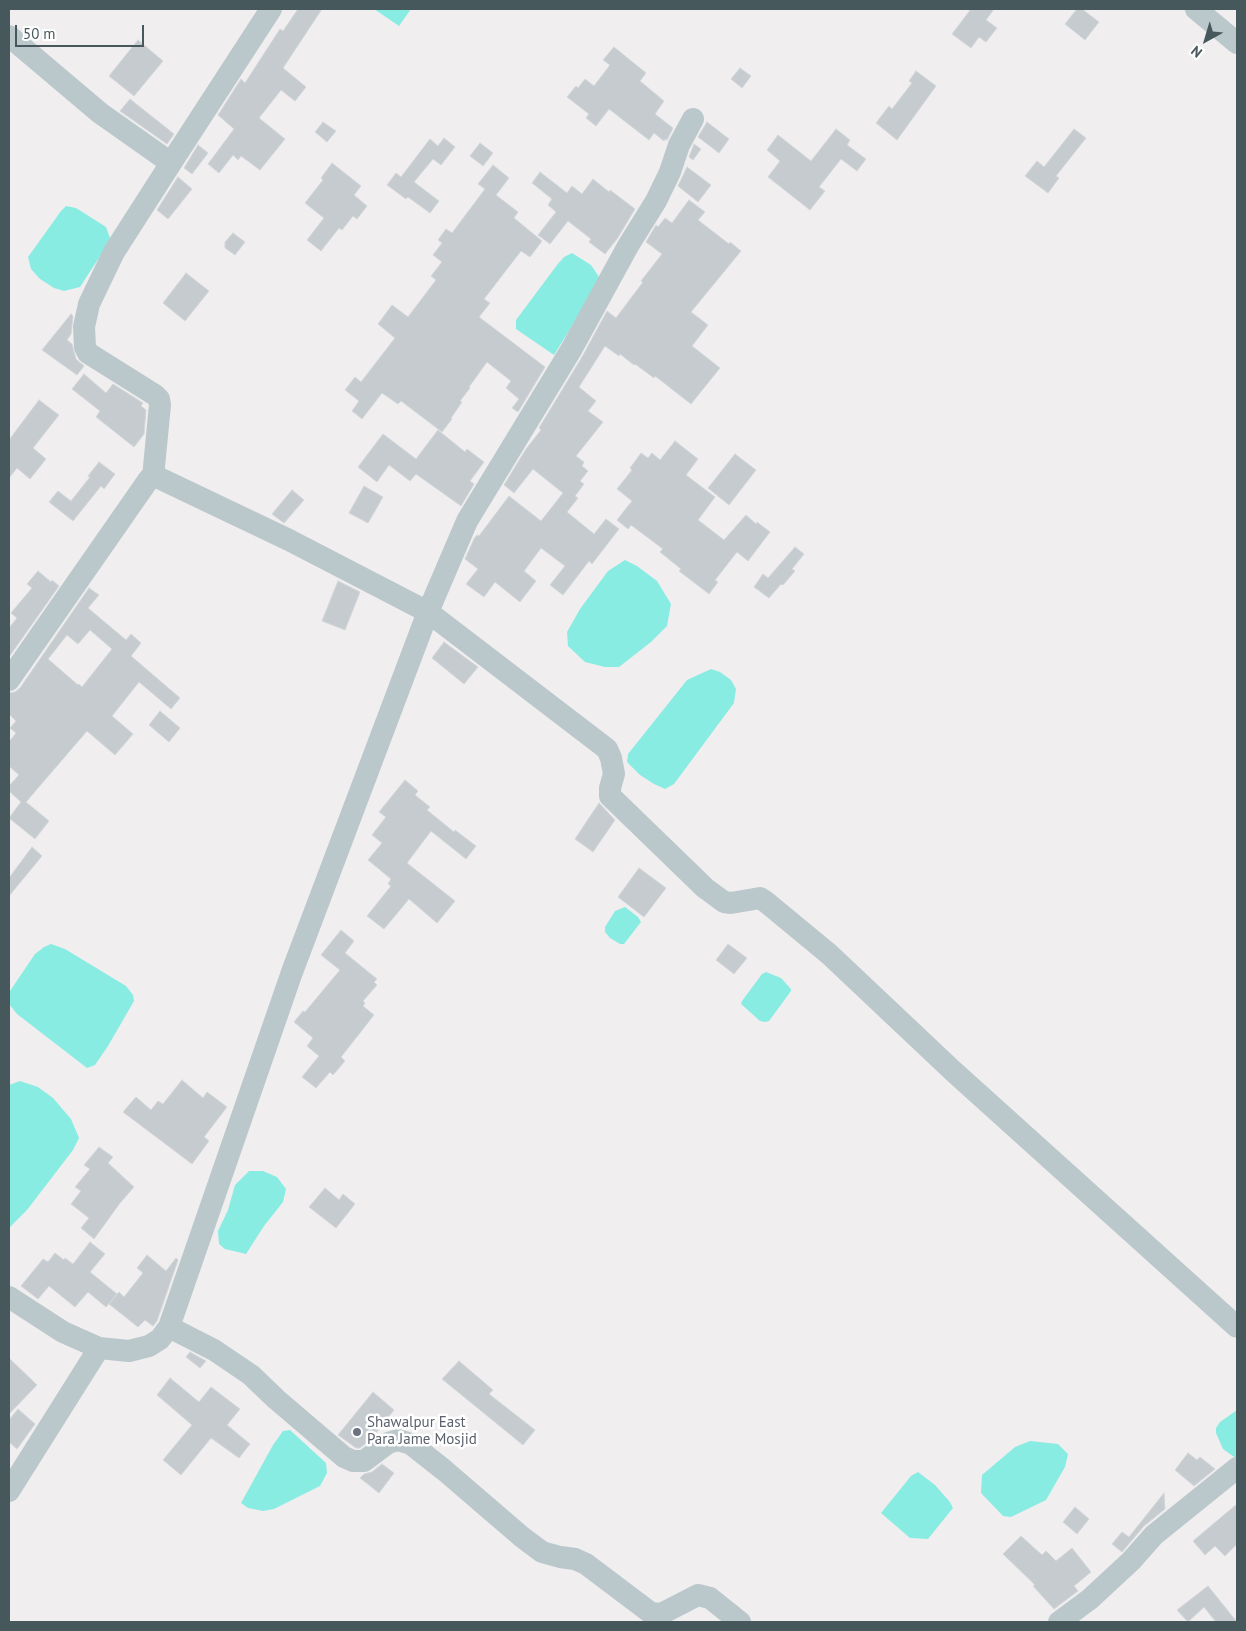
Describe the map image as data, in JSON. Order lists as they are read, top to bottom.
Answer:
{
  "places": ["Shawalpur East Para Jame Mosjid"],
  "scale_bar": "50 m",
  "north": "bottom left"
}
